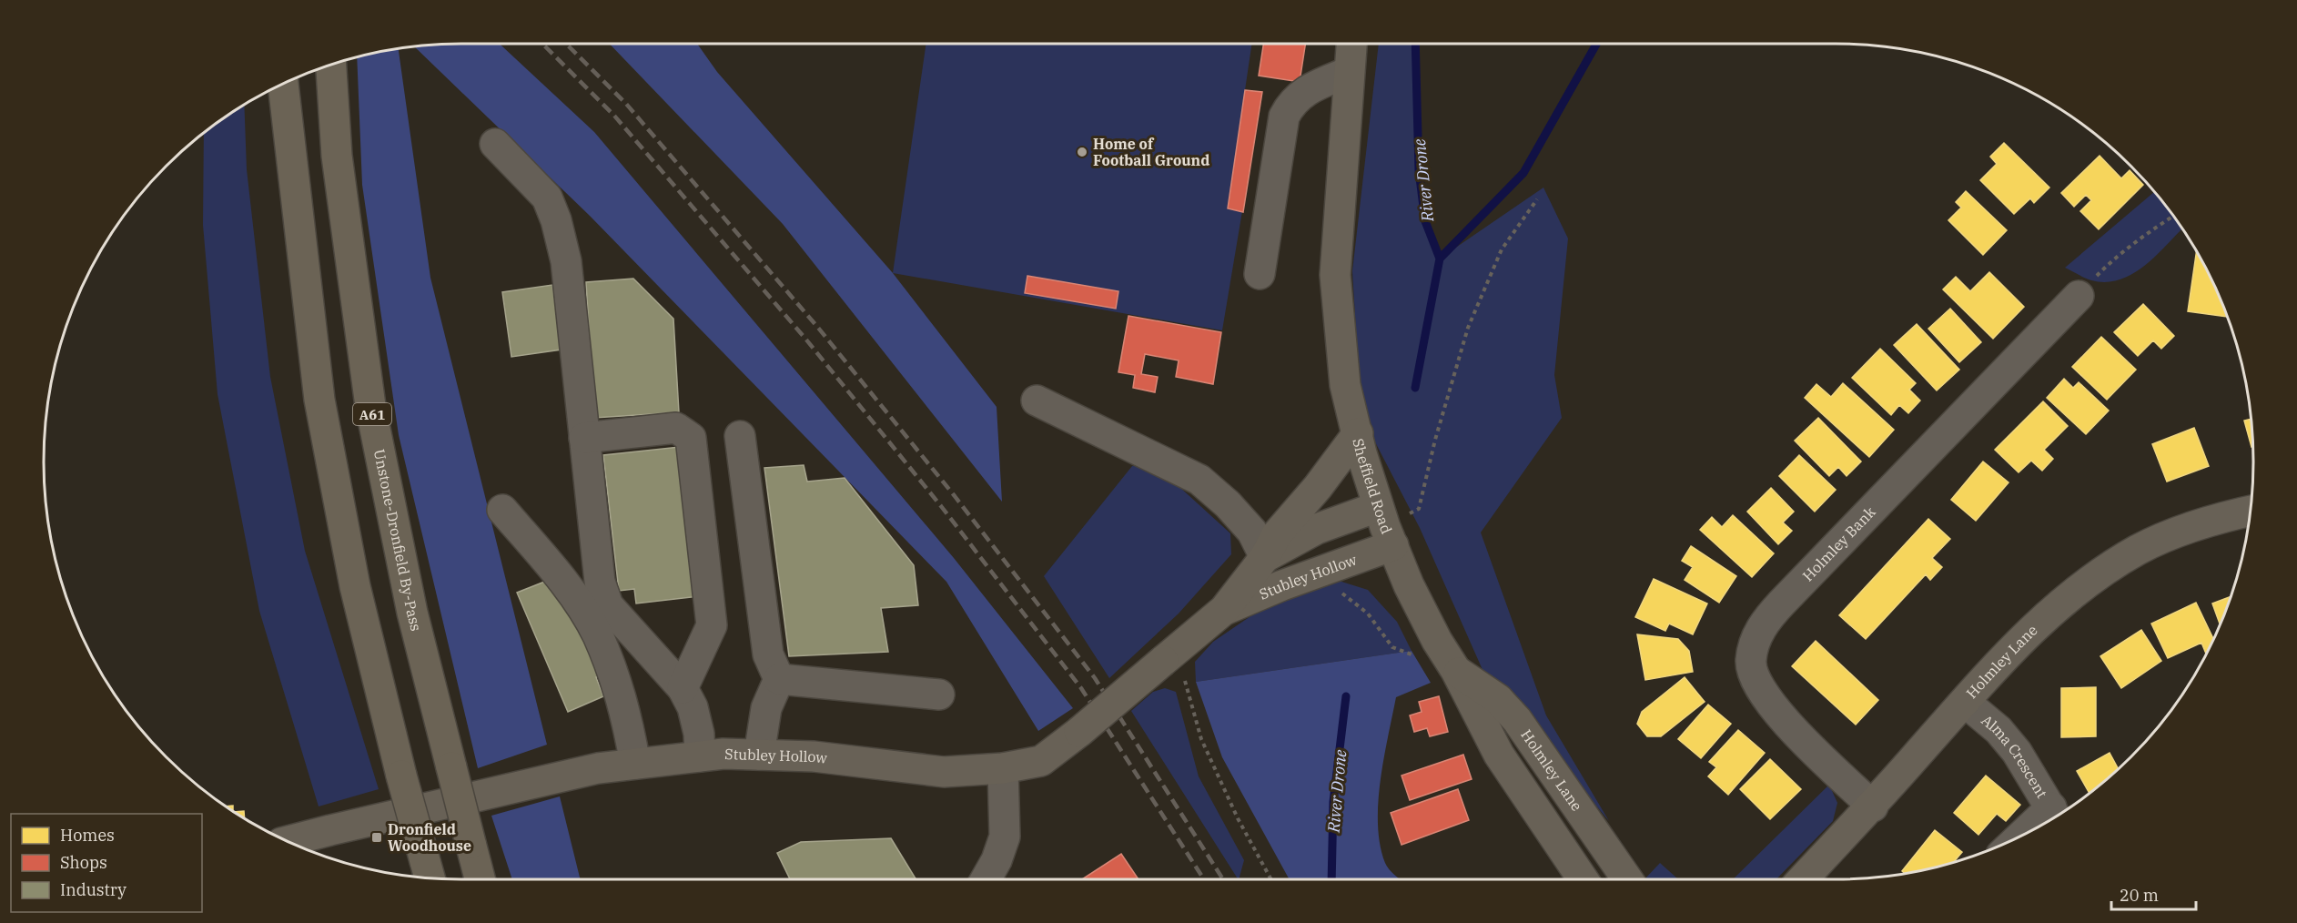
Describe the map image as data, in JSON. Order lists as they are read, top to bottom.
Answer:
{
  "streets": {
    "highway": ["A61", "Unstone-Dronfield By-Pass"],
    "main road": ["Sheffield Road", "Stubley Hollow", "Holmley Lane"],
    "street": ["Holmley Bank", "Alma Crescent"]
  },
  "crossings": [
    ["Sheffield Road", "Stubley Hollow"],
    ["Sheffield Road", "Holmley Lane"],
    ["Holmley Bank", "Holmley Lane"],
    ["Holmley Lane", "Alma Crescent"]
  ],
  "water": ["River Drone"],
  "places": {
    "other": ["Home of Football Ground"],
    "transit": ["Dronfield Woodhouse"]
  },
  "legend": ["Homes", "Shops", "Industry"],
  "scale_bar": "20 m"
}
